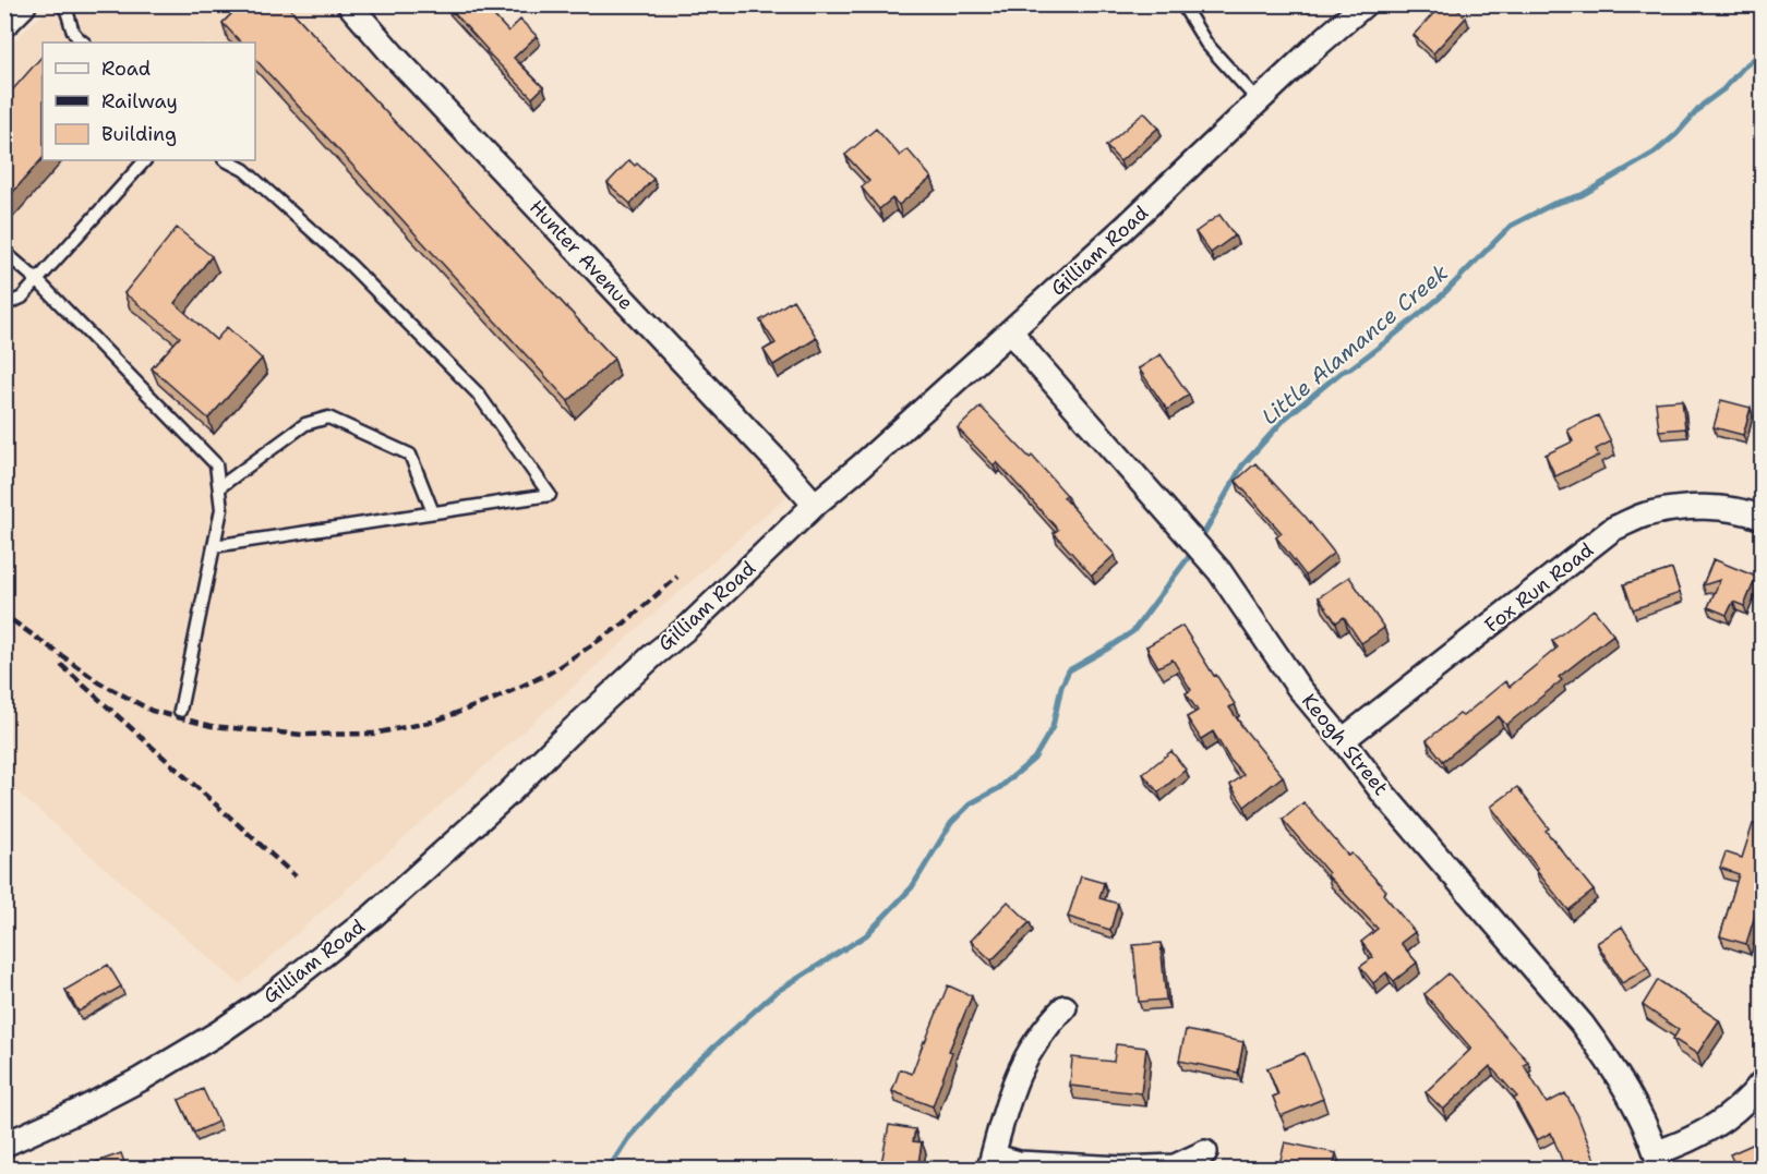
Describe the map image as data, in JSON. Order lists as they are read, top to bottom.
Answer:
{
  "streets": {
    "street": [
      "Gilliam Road",
      "Hunter Avenue",
      "Fox Run Road",
      "Keogh Street"
    ]
  },
  "crossings": [
    ["Gilliam Road", "Hunter Avenue"],
    ["Gilliam Road", "Keogh Street"],
    ["Fox Run Road", "Keogh Street"]
  ],
  "water": ["Little Alamance Creek"],
  "legend": ["Road", "Railway", "Building"]
}
